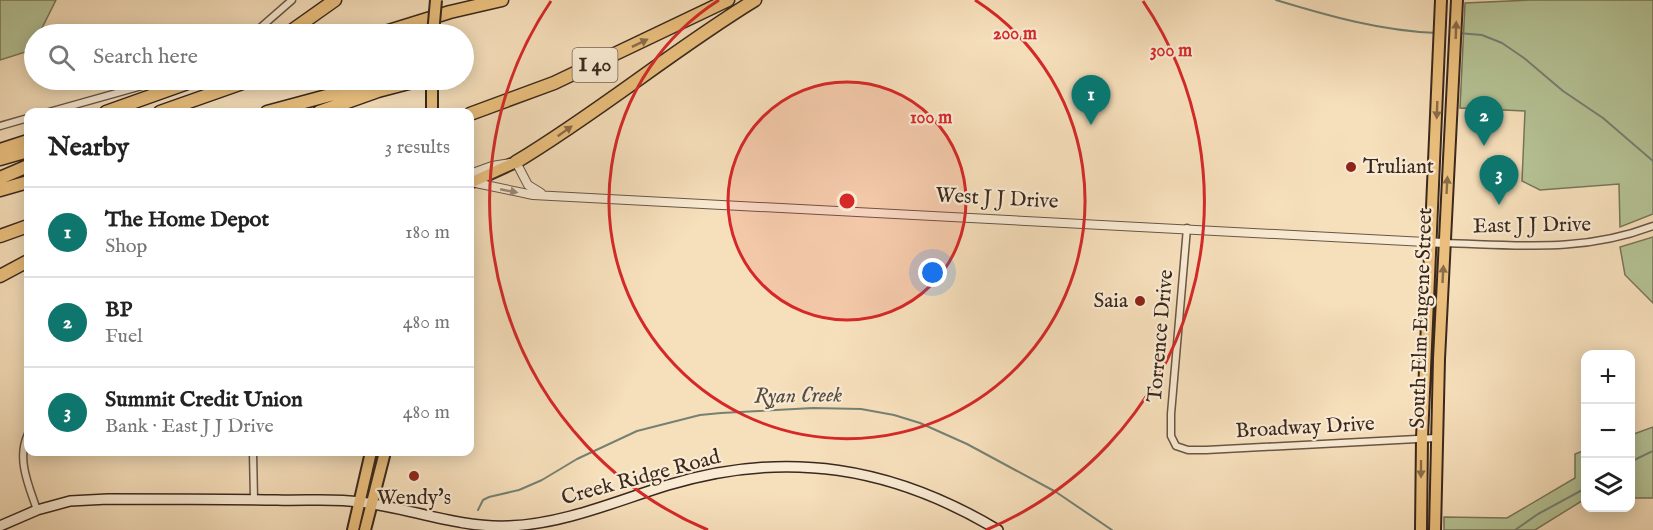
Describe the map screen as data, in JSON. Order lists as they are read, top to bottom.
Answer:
{
  "streets": {
    "highway": ["I 40"],
    "main road": ["West J J Drive", "South Elm Eugene Street", "Creek Ridge Road"],
    "street": ["East J J Drive", "Torrence Drive", "Broadway Drive"]
  },
  "crossings": [
    ["West J J Drive", "East J J Drive"],
    ["West J J Drive", "South Elm Eugene Street"],
    ["West J J Drive", "Torrence Drive"],
    ["East J J Drive", "South Elm Eugene Street"],
    ["South Elm Eugene Street", "Broadway Drive"],
    ["Torrence Drive", "Broadway Drive"]
  ],
  "water": ["Ryan Creek"],
  "places": ["Truliant", "Saia", "Wendy's"],
  "page": {
    "search": "Search here",
    "pins": ["1", "2", "3"],
    "heading": ["Nearby", "3 results"],
    "list": [
      {
        "mark": "1",
        "name": "The Home Depot",
        "note": "Shop",
        "value": "180 m"
      },
      {
        "mark": "2",
        "name": "BP",
        "note": "Fuel",
        "value": "480 m"
      },
      {
        "mark": "3",
        "name": "Summit Credit Union",
        "note": "Bank · East J J Drive",
        "value": "480 m"
      }
    ],
    "map_buttons": ["+", "−"]
  },
  "rings": ["200 m", "300 m", "100 m"]
}
